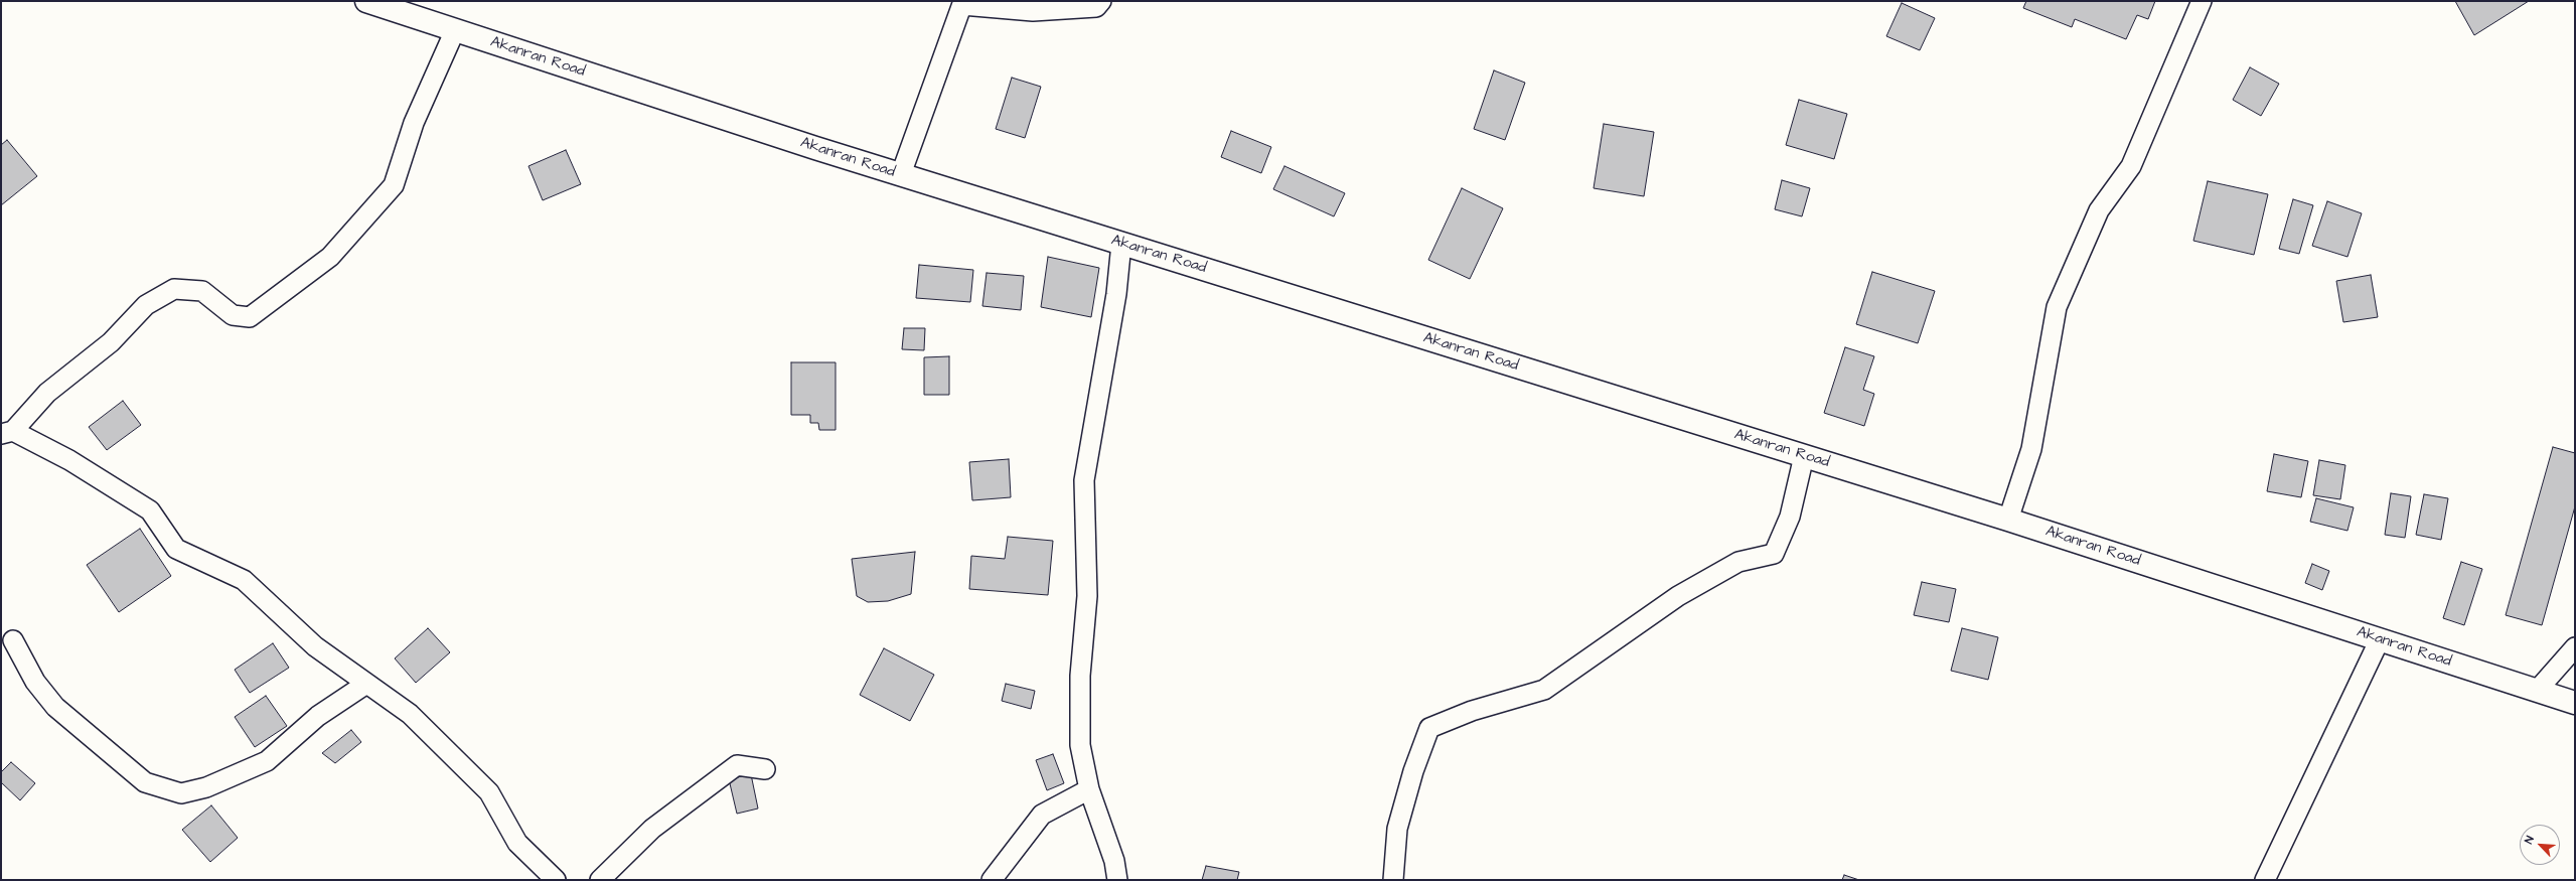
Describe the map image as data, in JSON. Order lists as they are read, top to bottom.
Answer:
{
  "streets": {
    "main road": ["Akanran Road"]
  },
  "north": "top left"
}
